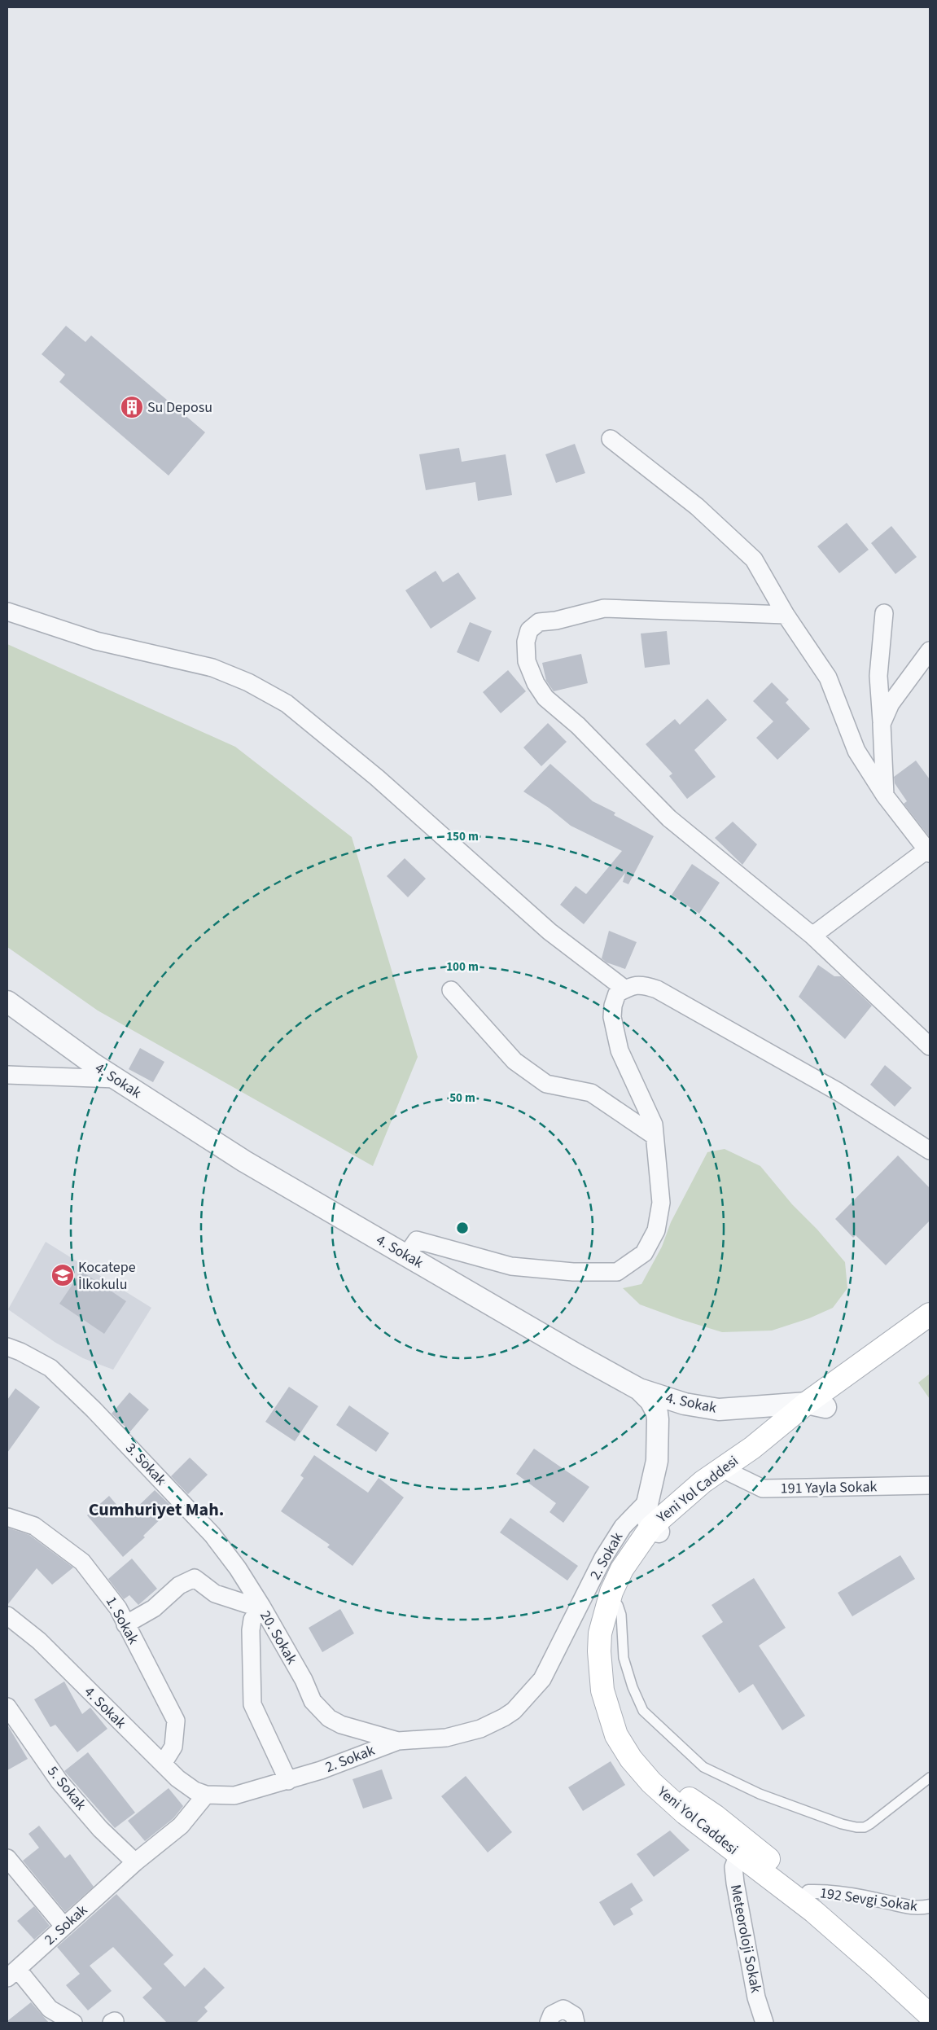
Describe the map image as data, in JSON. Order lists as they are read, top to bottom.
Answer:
{
  "streets": {
    "main road": ["Yeni Yol Caddesi"],
    "street": [
      "4. Sokak",
      "3. Sokak",
      "191 Yayla Sokak",
      "2. Sokak",
      "1. Sokak",
      "20. Sokak",
      "5. Sokak",
      "192 Sevgi Sokak",
      "Meteoroloji Sokak"
    ]
  },
  "crossings": [
    ["4. Sokak", "Yeni Yol Caddesi"],
    ["4. Sokak", "2. Sokak"],
    ["4. Sokak", "1. Sokak"],
    ["3. Sokak", "20. Sokak"],
    ["191 Yayla Sokak", "Yeni Yol Caddesi"],
    ["Yeni Yol Caddesi", "2. Sokak"],
    ["Yeni Yol Caddesi", "192 Sevgi Sokak"],
    ["Yeni Yol Caddesi", "Meteoroloji Sokak"],
    ["2. Sokak", "20. Sokak"],
    ["2. Sokak", "5. Sokak"],
    ["1. Sokak", "20. Sokak"]
  ],
  "districts": ["Cumhuriyet Mah."],
  "places": {
    "building": ["Su Deposu"],
    "school or university": ["Kocatepe İlkokulu"]
  },
  "rings": ["150 m", "100 m", "50 m"]
}
